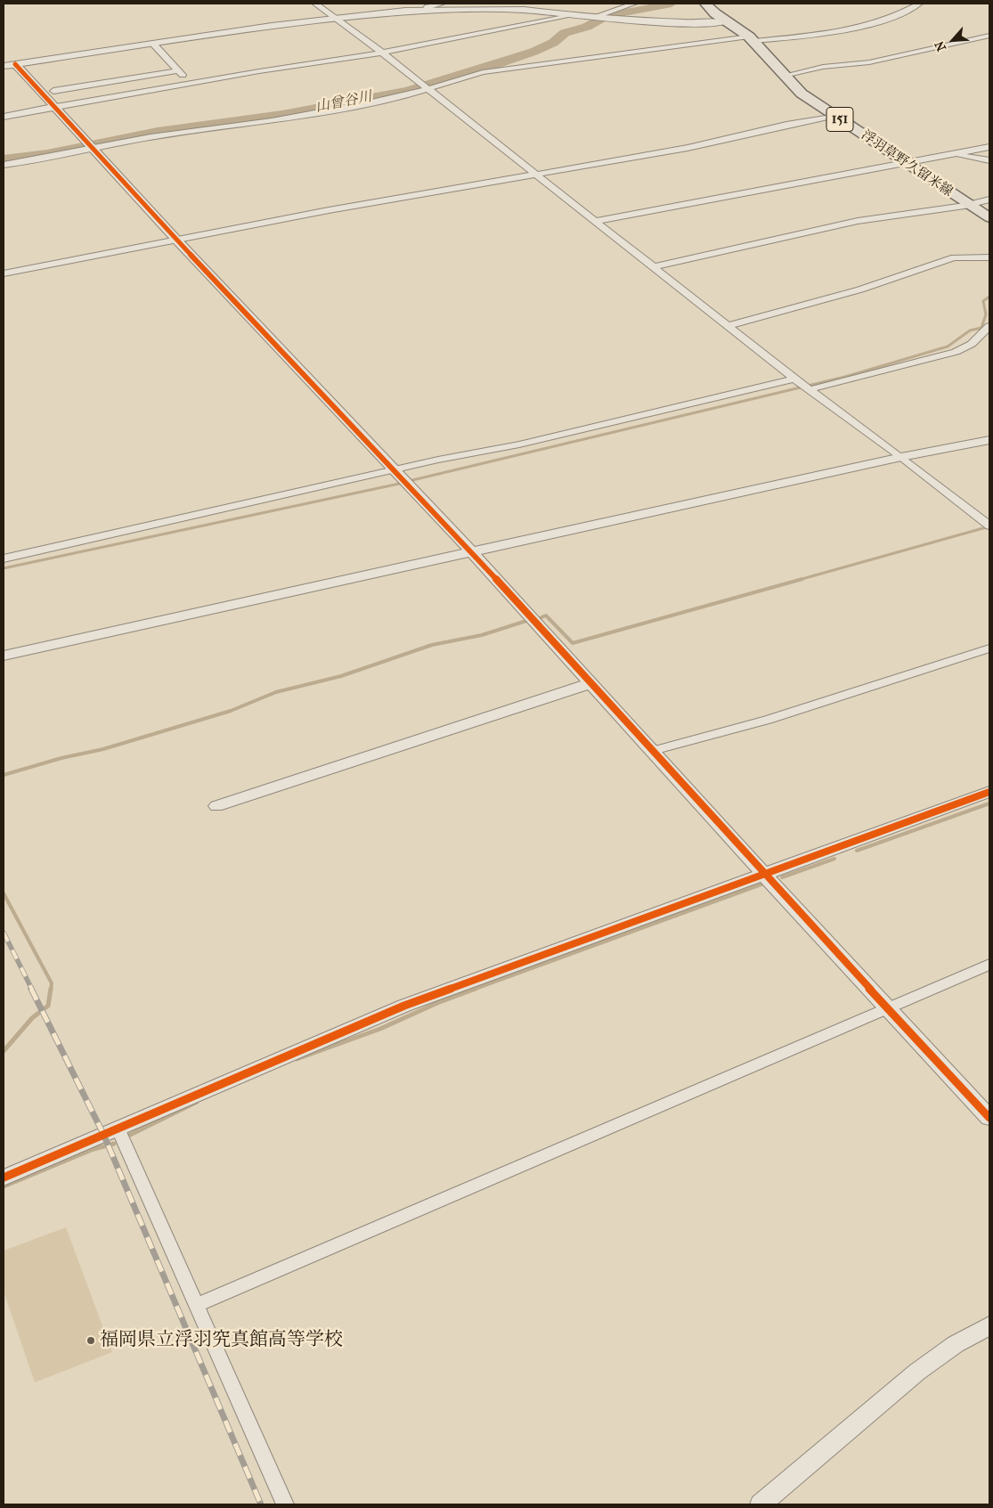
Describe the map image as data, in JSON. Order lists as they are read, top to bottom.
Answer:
{
  "streets": {
    "main road": ["151", "浮羽草野久留米線"]
  },
  "water": ["山曾谷川"],
  "places": ["福岡県立浮羽究真館高等学校"],
  "north": "bottom left"
}
